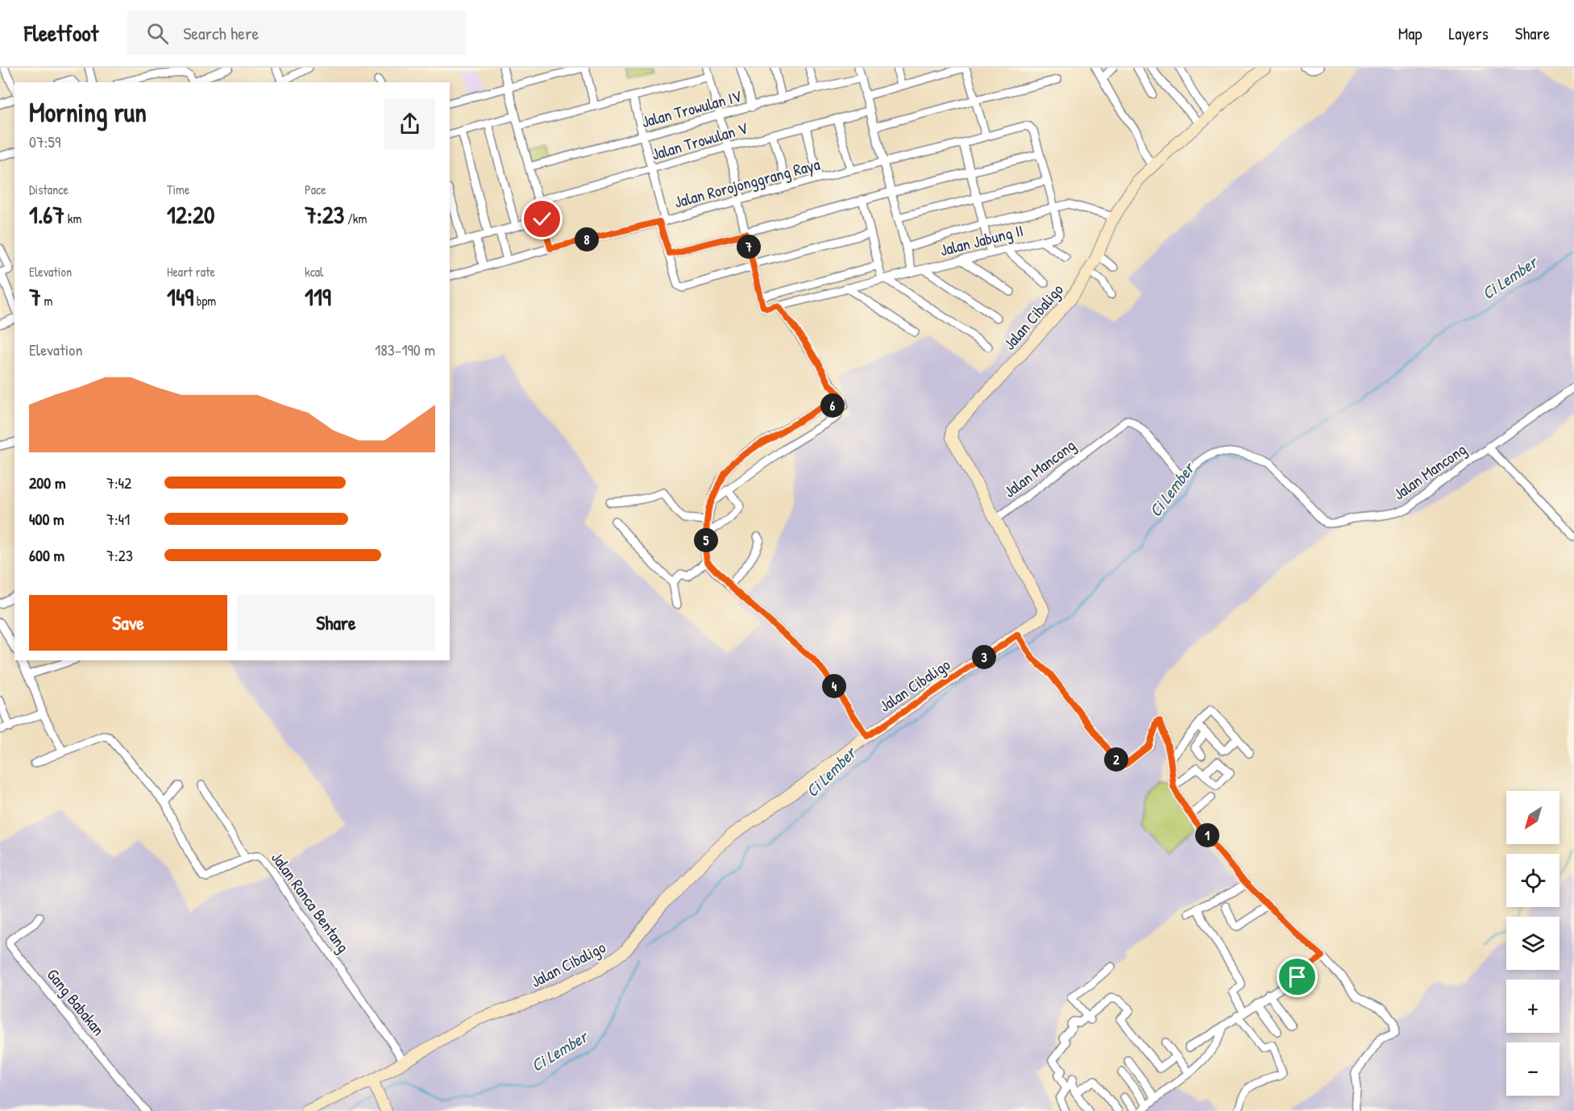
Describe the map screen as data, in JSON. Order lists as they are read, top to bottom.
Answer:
{
  "streets": {
    "main road": ["Jalan Cibaligo"],
    "street": [
      "Jalan Trowulan IV",
      "Jalan Trowulan V",
      "Jalan Rorojonggrang Raya",
      "Jalan Jabung II",
      "Jalan Mancong",
      "Jalan Ranca Bentang",
      "Gang Babakan"
    ]
  },
  "crossings": [
    ["Jalan Cibaligo", "Jalan Mancong"],
    ["Jalan Cibaligo", "Jalan Ranca Bentang"]
  ],
  "water": ["Ci Lember"],
  "north": "bottom left",
  "page": {
    "header": "Fleetfoot",
    "search": "Search here",
    "nav": ["Map", "Layers", "Share"],
    "heading": ["Morning run", "07:59"],
    "stats": [
      ["Distance", "1.67 km"],
      ["Time", "12:20"],
      ["Pace", "7:23 /km"],
      ["Elevation", "7 m"],
      ["Heart rate", "149 bpm"],
      ["kcal", "119"]
    ],
    "pins": [
      "8",
      "7",
      "6",
      "5",
      "3",
      "4",
      "2",
      "1"
    ],
    "chart": ["Elevation", "183–190 m"],
    "list": [
      {
        "name": "200 m",
        "note": "7:42"
      },
      {
        "name": "400 m",
        "note": "7:41"
      },
      {
        "name": "600 m",
        "note": "7:23"
      }
    ],
    "buttons": ["Save", "Share"],
    "map_buttons": ["+", "−"]
  }
}
